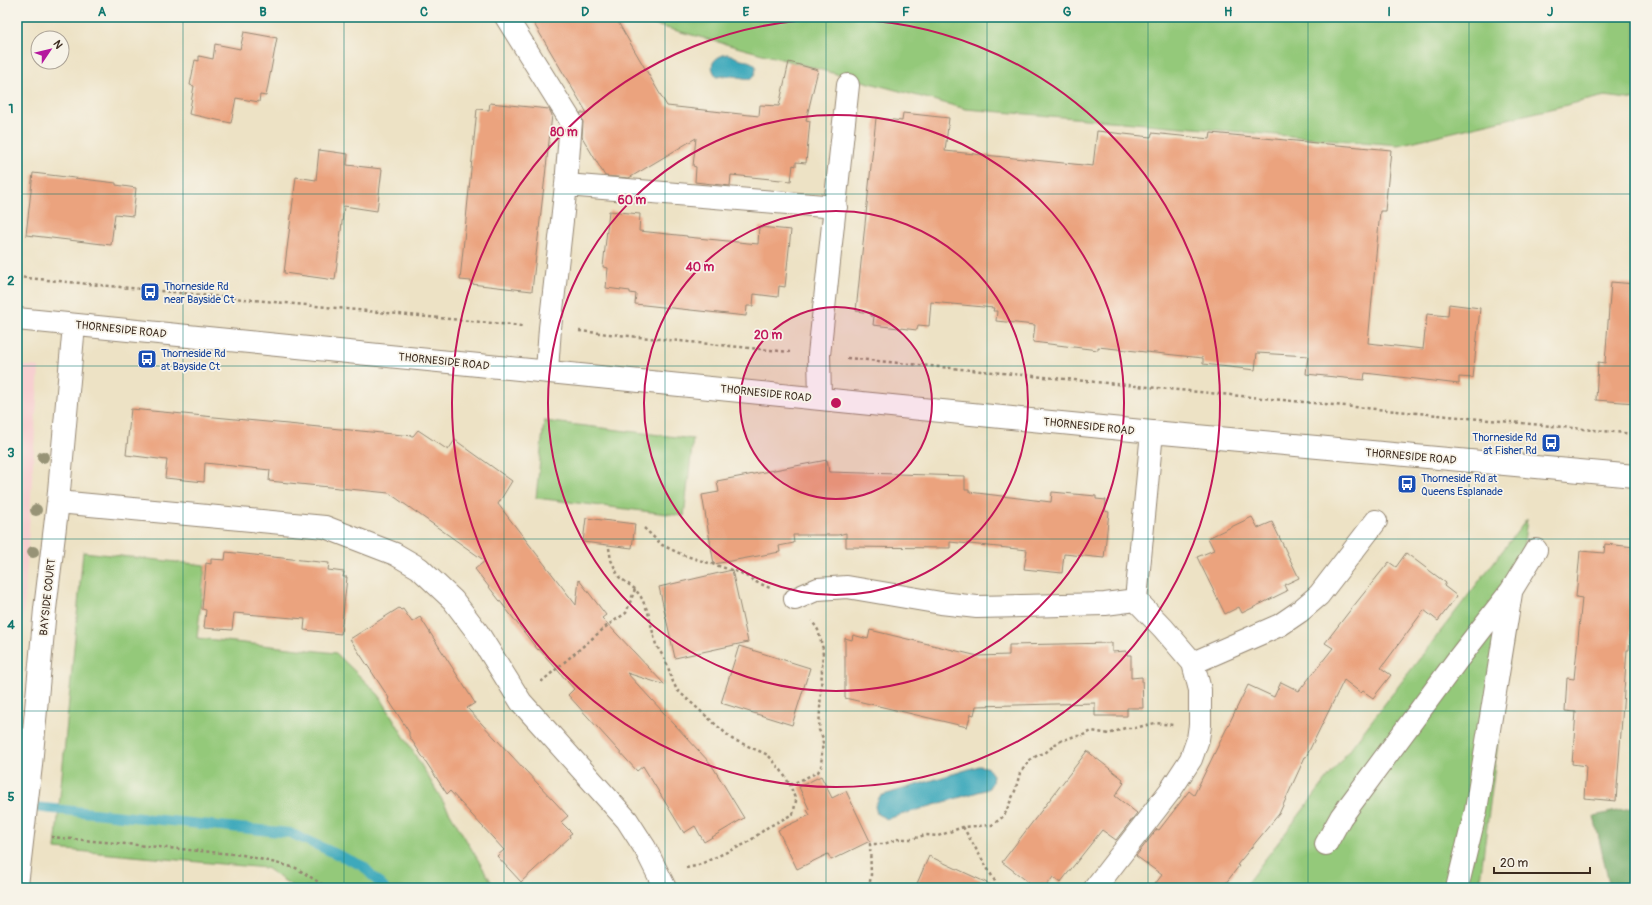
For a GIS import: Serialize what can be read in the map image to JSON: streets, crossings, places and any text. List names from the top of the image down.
{
  "streets": {
    "street": ["THORNESIDE ROAD", "BAYSIDE COURT"]
  },
  "crossings": [
    ["THORNESIDE ROAD", "BAYSIDE COURT"]
  ],
  "places": {
    "bus stop": [
      "Thorneside Rd near Bayside Ct",
      "Thorneside Rd at Bayside Ct",
      "Thorneside Rd at Fisher Rd",
      "Thorneside Rd at Queens Esplanade"
    ]
  },
  "scale_bar": "20 m",
  "north": "top right",
  "grid": {
    "columns": [
      "A",
      "B",
      "C",
      "D",
      "E",
      "F",
      "G",
      "H",
      "I",
      "J"
    ],
    "rows": [
      "1",
      "2",
      "3",
      "4",
      "5"
    ]
  },
  "rings": [
    "80 m",
    "60 m",
    "40 m",
    "20 m"
  ]
}
